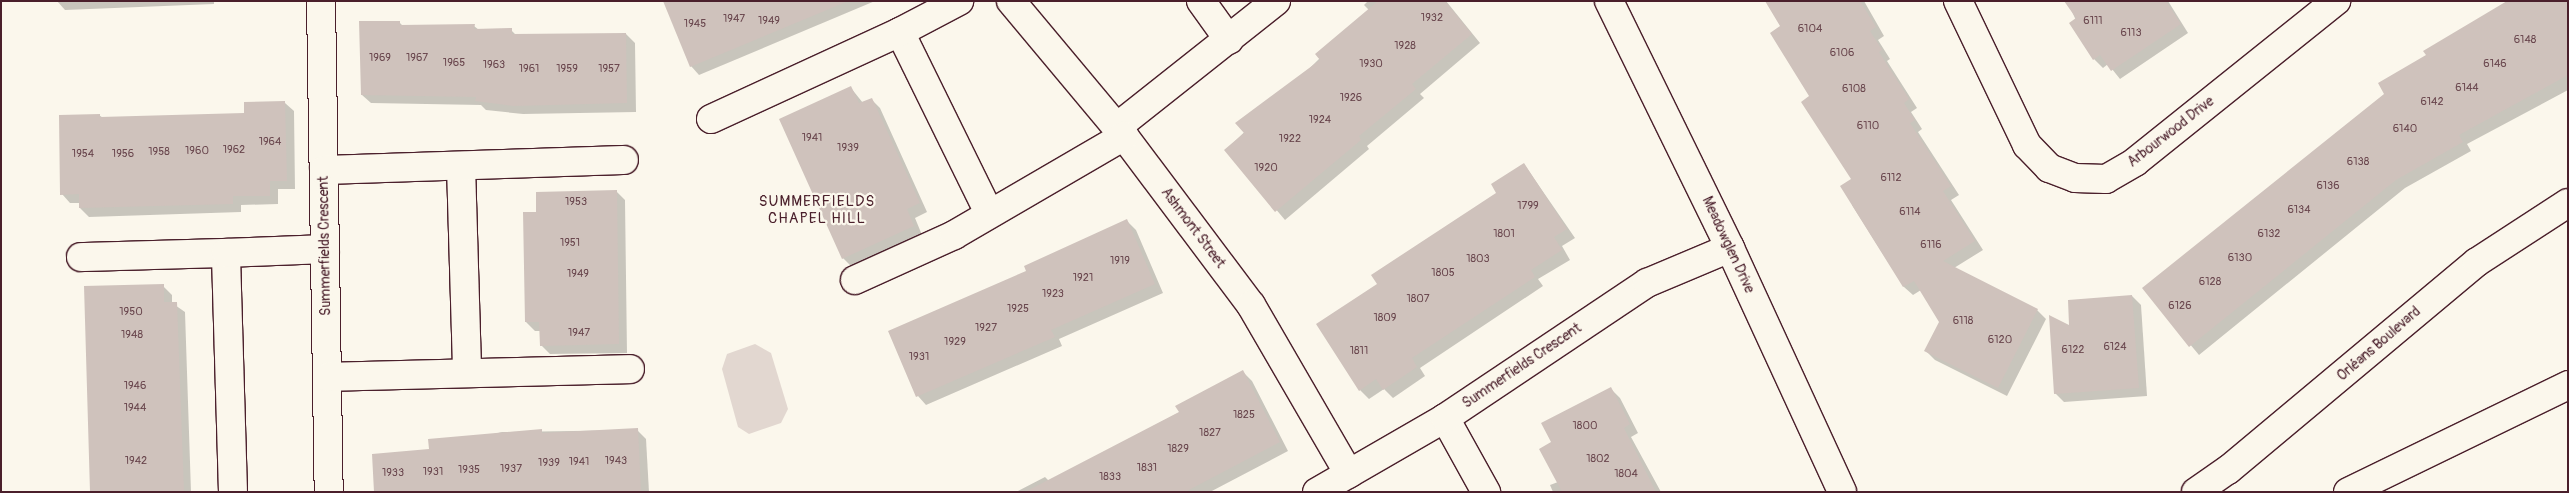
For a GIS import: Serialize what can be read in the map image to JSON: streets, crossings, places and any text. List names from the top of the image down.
{
  "streets": {
    "street": [
      "Arbourwood Drive",
      "Ashmont Street",
      "Meadowglen Drive",
      "Summerfields Crescent",
      "Orléans Boulevard"
    ]
  },
  "crossings": [
    ["Ashmont Street", "Summerfields Crescent"],
    ["Meadowglen Drive", "Summerfields Crescent"]
  ],
  "districts": ["SUMMERFIELDS CHAPEL HILL"],
  "house_numbers": [
    "1932",
    "1947",
    "1949",
    "6111",
    "1945",
    "6104",
    "6113",
    "6148",
    "1928",
    "6106",
    "1969",
    "1967",
    "1965",
    "1930",
    "6146",
    "1963",
    "1961",
    "1959",
    "1957",
    "6144",
    "6108",
    "1926",
    "6142",
    "1924",
    "6110",
    "6140",
    "1941",
    "1922",
    "1964",
    "1939",
    "1962",
    "1960",
    "1958",
    "1954",
    "1956",
    "6138",
    "1920",
    "6112",
    "6136",
    "1953",
    "1799",
    "6134",
    "6114",
    "1801",
    "6132",
    "1951",
    "6116",
    "6130",
    "1803",
    "1919",
    "1805",
    "1949",
    "1921",
    "6128",
    "1923",
    "1807",
    "6126",
    "1925",
    "1950",
    "1809",
    "6118",
    "1927",
    "1947",
    "1948",
    "6120",
    "1929",
    "6124",
    "6122",
    "1811",
    "1931",
    "1946",
    "1944",
    "1825",
    "1800",
    "1827",
    "1829",
    "1802",
    "1942",
    "1943",
    "1941",
    "1939",
    "1831",
    "1937",
    "1935",
    "1931",
    "1933",
    "1804",
    "1833"
  ]
}
